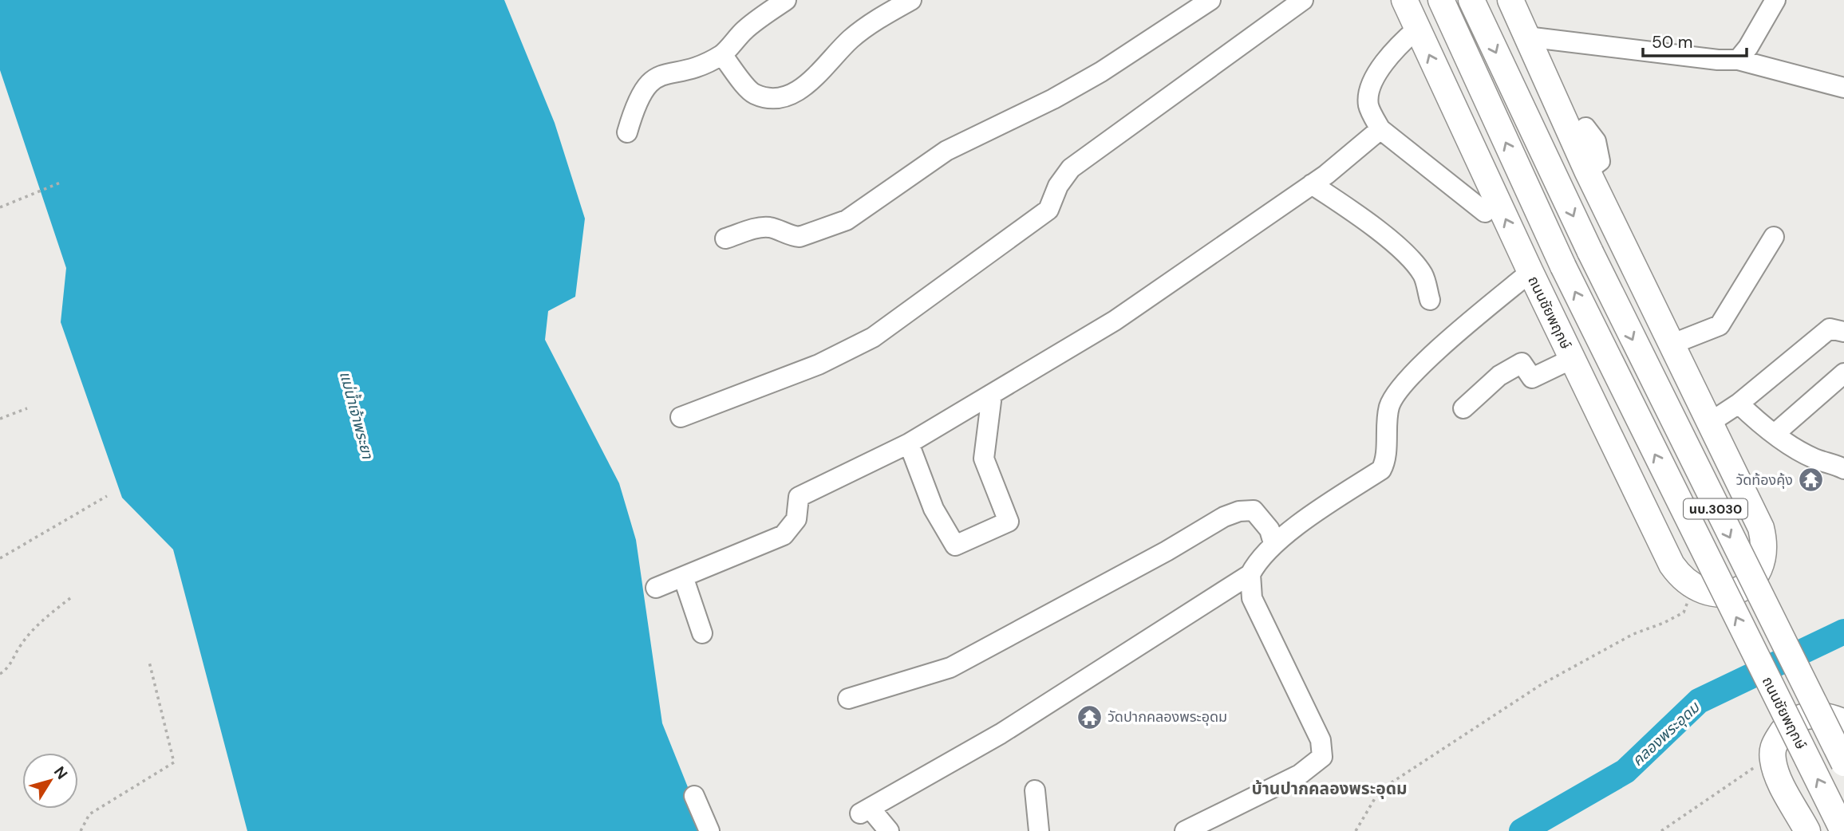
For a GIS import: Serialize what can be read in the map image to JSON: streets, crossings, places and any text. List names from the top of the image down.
{
  "streets": {
    "main road": ["ถนนชัยพฤกษ์", "นบ.3030"]
  },
  "districts": ["บ้านปากคลองพระอุดม"],
  "water": ["แม่น้ำเจ้าพระยา", "คลองพระอุดม"],
  "places": {
    "temple": ["วัดท้องคุ้ง", "วัดปากคลองพระอุดม"]
  },
  "scale_bar": "50 m",
  "north": "top right"
}
